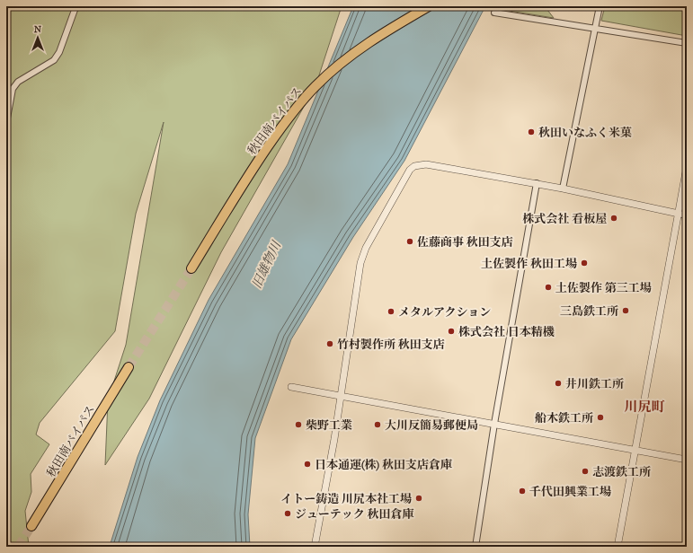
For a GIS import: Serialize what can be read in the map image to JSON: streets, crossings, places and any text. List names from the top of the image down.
{
  "streets": {
    "highway": ["秋田南バイパス"]
  },
  "districts": ["川尻町"],
  "water": ["旧雄物川"],
  "places": [
    "秋田いなふく米菓",
    "株式会社 看板屋",
    "佐藤商事 秋田支店",
    "土佐製作 秋田工場",
    "土佐製作 第三工場",
    "三島鉄工所",
    "メタルアクション",
    "株式会社 日本精機",
    "竹村製作所 秋田支店",
    "井川鉄工所",
    "船木鉄工所",
    "柴野工業",
    "大川反簡易郵便局",
    "日本通運(株) 秋田支店倉庫",
    "志渡鉄工所",
    "千代田興業工場",
    "イトー鋳造 川尻本社工場",
    "ジューテック 秋田倉庫"
  ],
  "north": "top"
}
